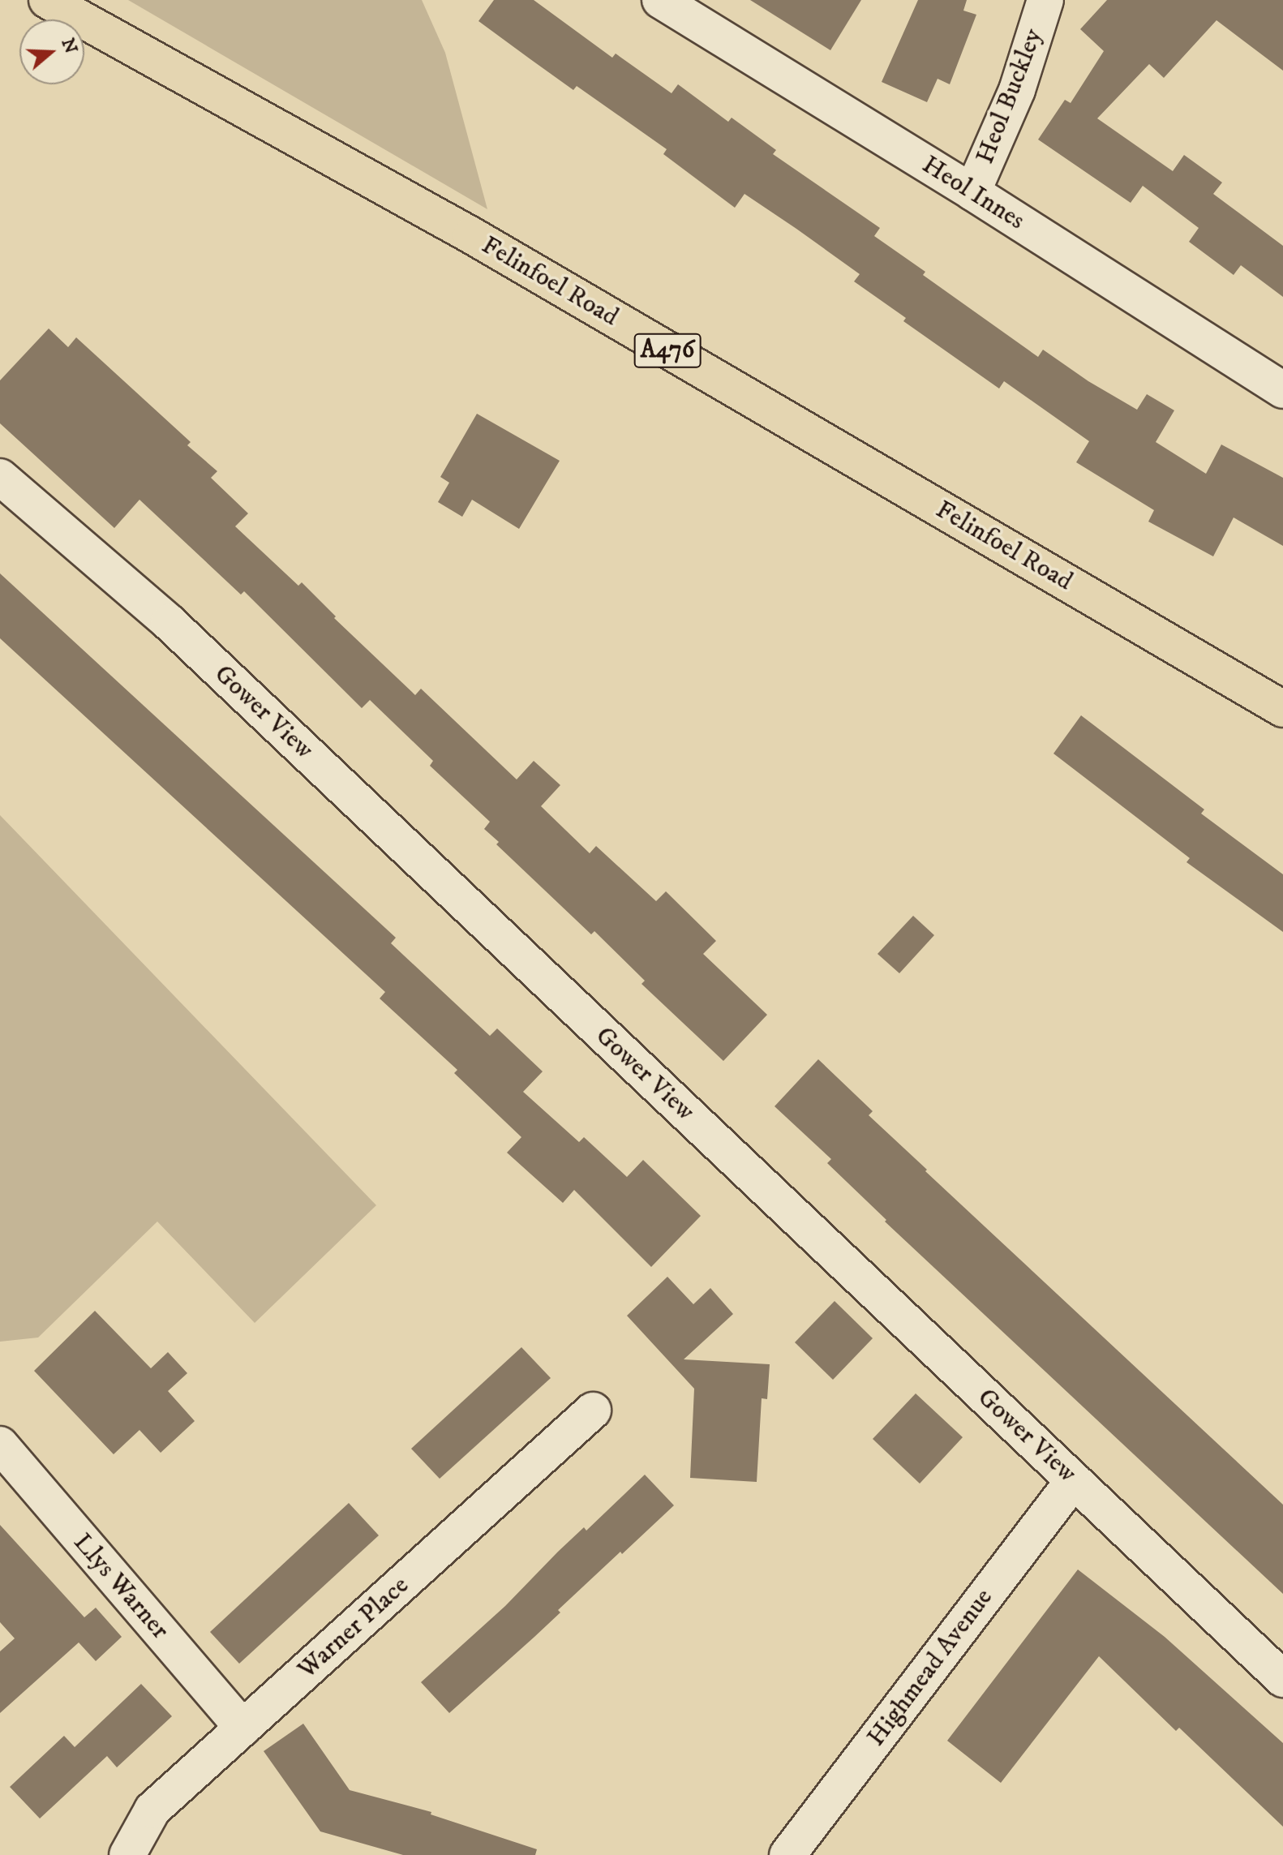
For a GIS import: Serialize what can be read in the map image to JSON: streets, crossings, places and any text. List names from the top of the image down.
{
  "streets": {
    "main road": ["Felinfoel Road", "A476"],
    "street": [
      "Heol Buckley",
      "Heol Innes",
      "Gower View",
      "Llys Warner",
      "Warner Place",
      "Highmead Avenue"
    ]
  },
  "crossings": [
    ["Heol Buckley", "Heol Innes"],
    ["Gower View", "Highmead Avenue"],
    ["Llys Warner", "Warner Place"]
  ],
  "north": "right"
}
